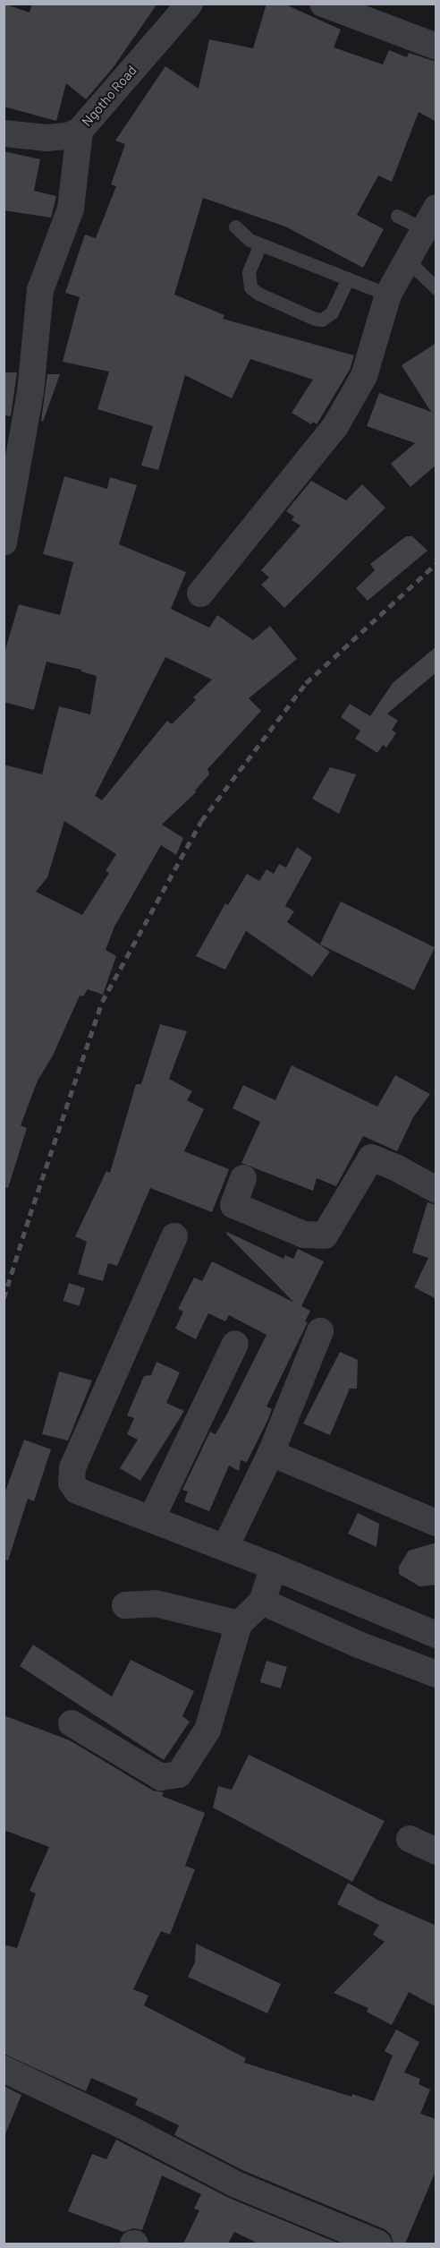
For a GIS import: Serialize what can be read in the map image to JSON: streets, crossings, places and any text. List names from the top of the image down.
{
  "streets": {
    "street": ["Ngotho Road"]
  }
}
